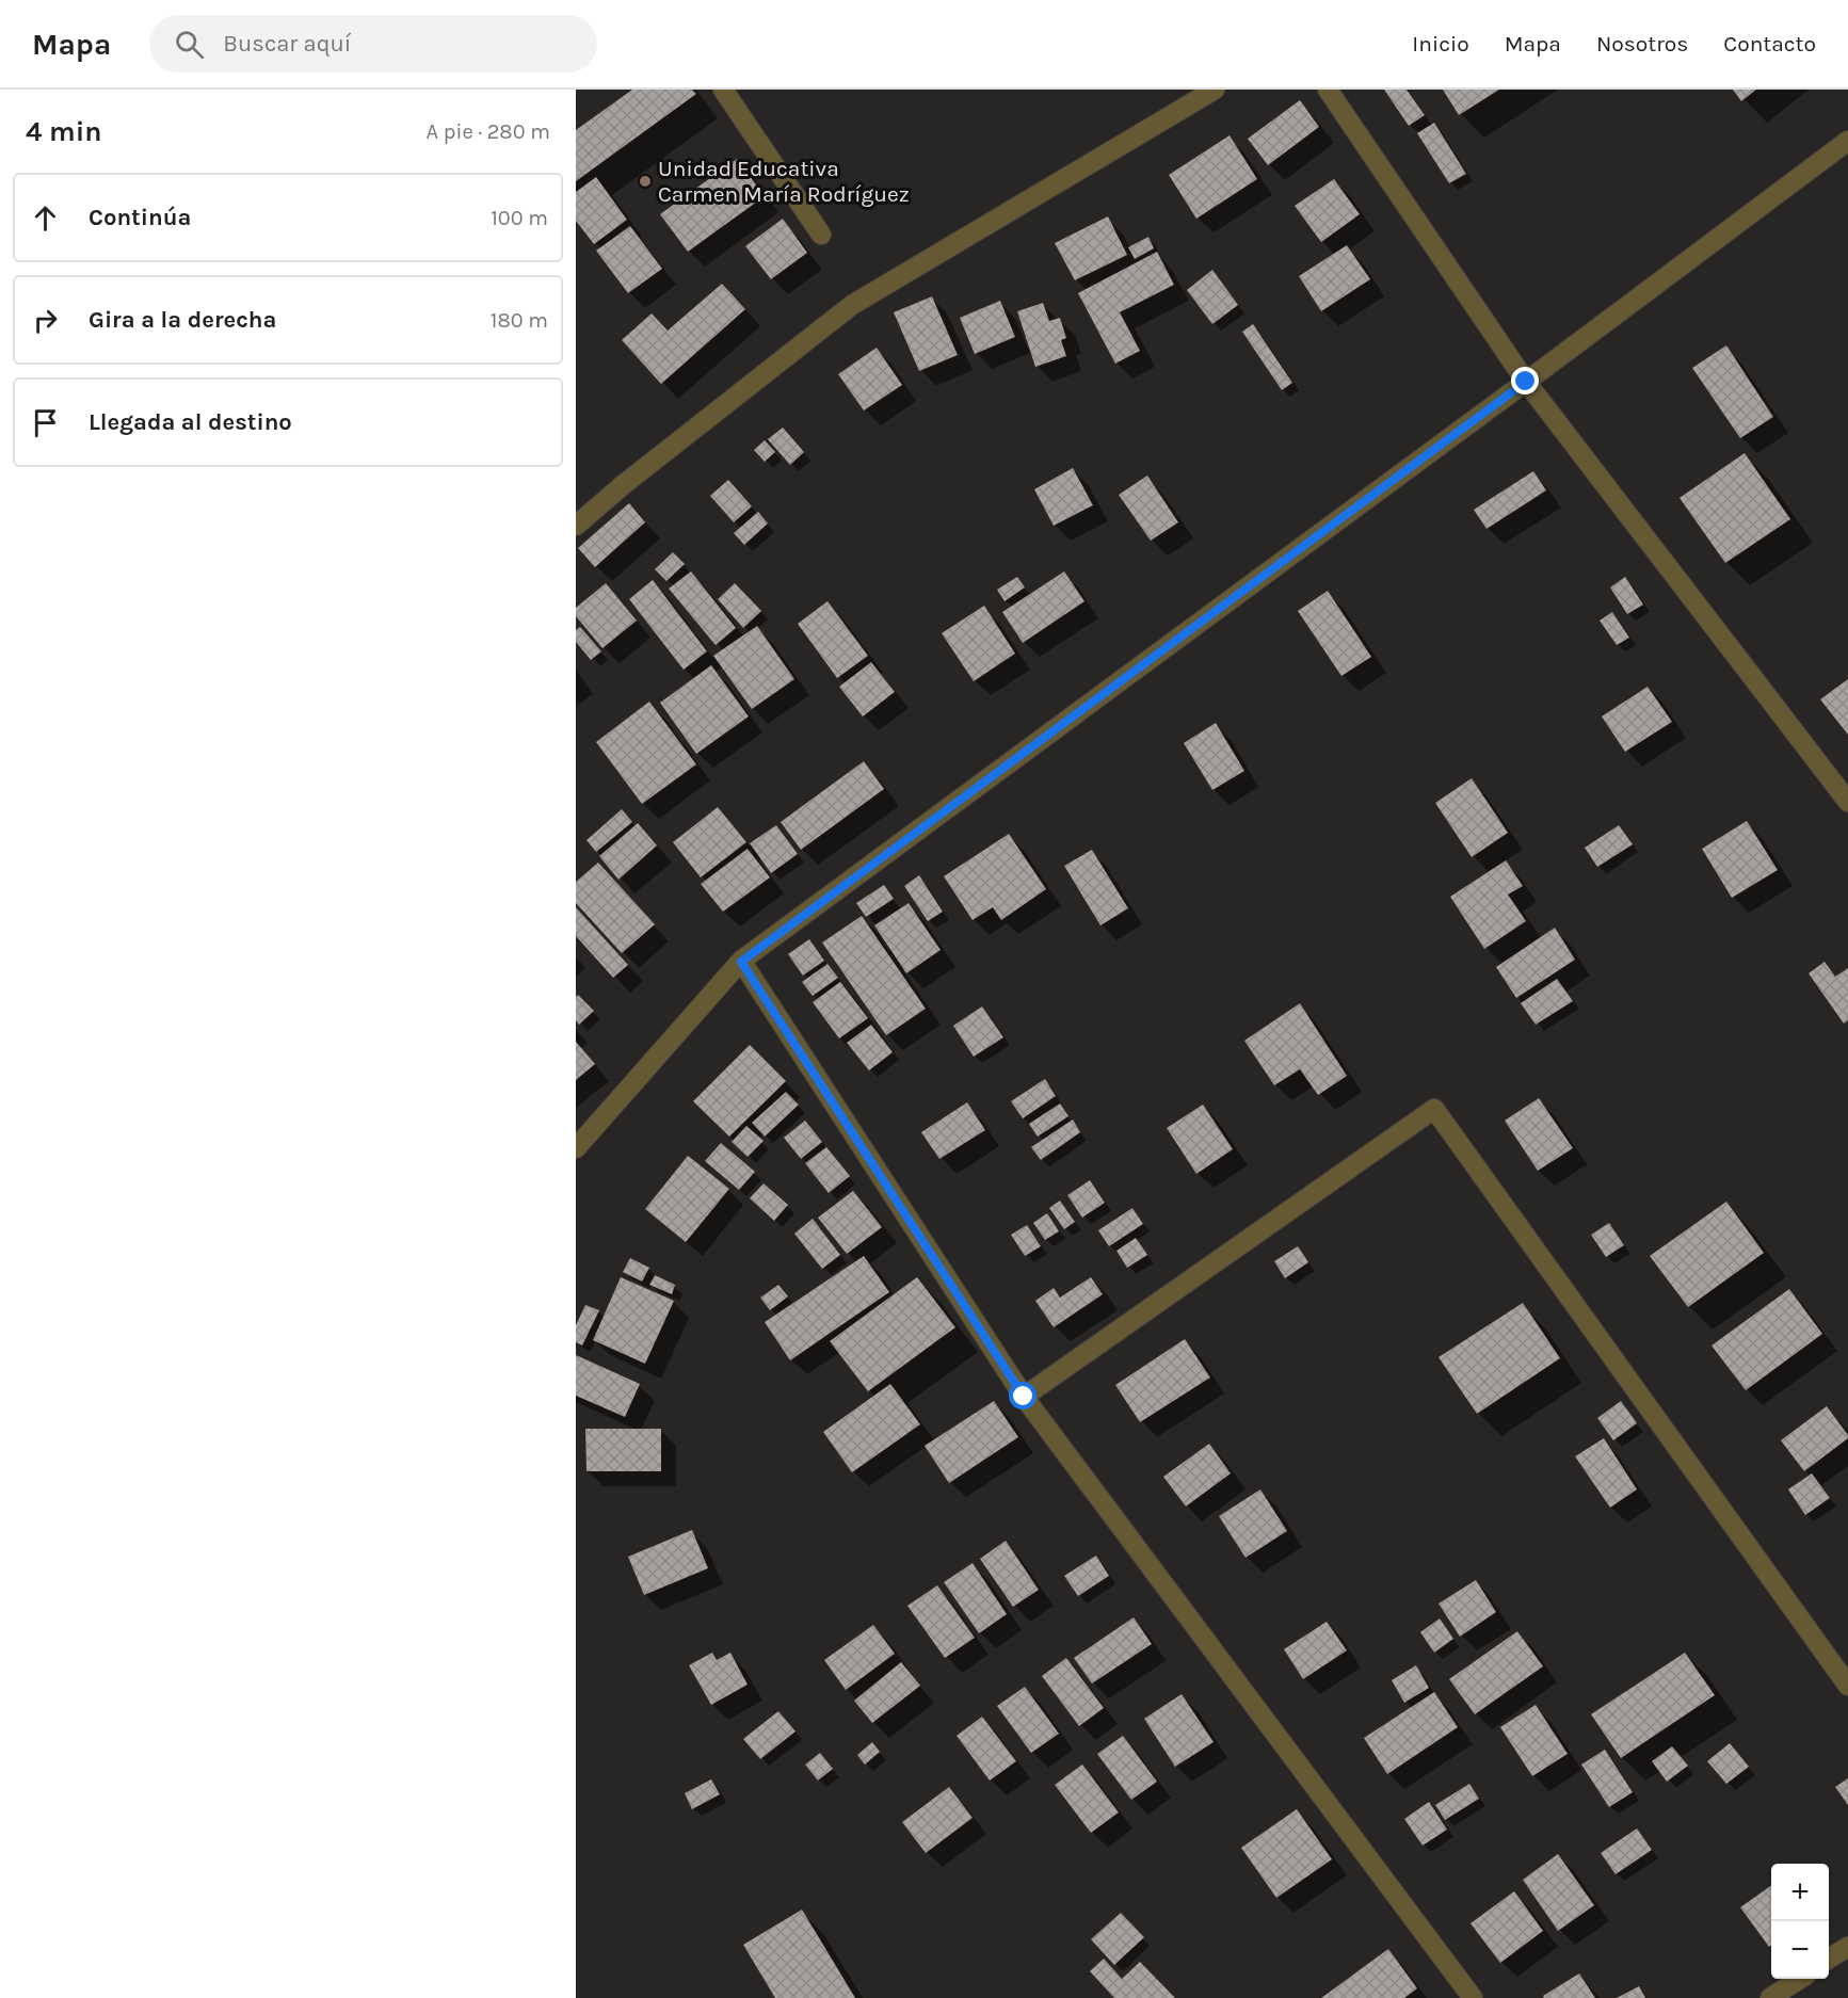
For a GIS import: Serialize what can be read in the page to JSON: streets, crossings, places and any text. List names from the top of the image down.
{
  "places": ["Unidad Educativa Carmen María Rodríguez"],
  "page": {
    "header": "Mapa",
    "search": "Buscar aquí",
    "nav": [
      "Inicio",
      "Mapa",
      "Nosotros",
      "Contacto"
    ],
    "heading": ["4 min", "A pie · 280 m"],
    "list": [
      ["Continúa", "100 m"],
      ["Gira a la derecha", "180 m"],
      "Llegada al destino"
    ],
    "map_buttons": ["+", "−"]
  }
}
